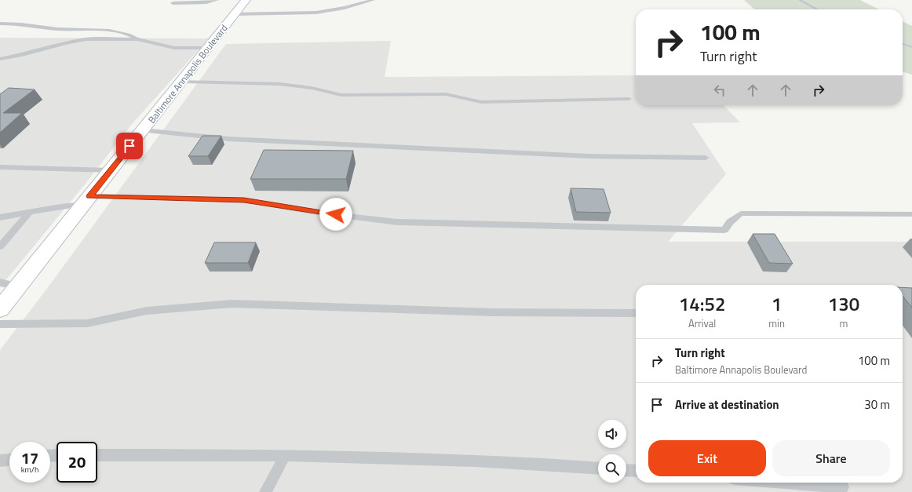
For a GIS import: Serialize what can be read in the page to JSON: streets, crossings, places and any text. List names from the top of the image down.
{
  "streets": {
    "street": ["Baltimore Annapolis Boulevard"]
  },
  "page": {
    "turn": ["100 m", "Turn right"],
    "eta": [
      "14:52",
      "Arrival",
      "1",
      "min",
      "130",
      "m"
    ],
    "list": [
      {
        "name": "Turn right",
        "note": "Baltimore Annapolis Boulevard",
        "value": "100 m"
      },
      {
        "name": "Arrive at destination",
        "value": "30 m"
      }
    ],
    "buttons": ["Exit", "Share"],
    "speed": "17 km/h",
    "limit": "20"
  }
}
